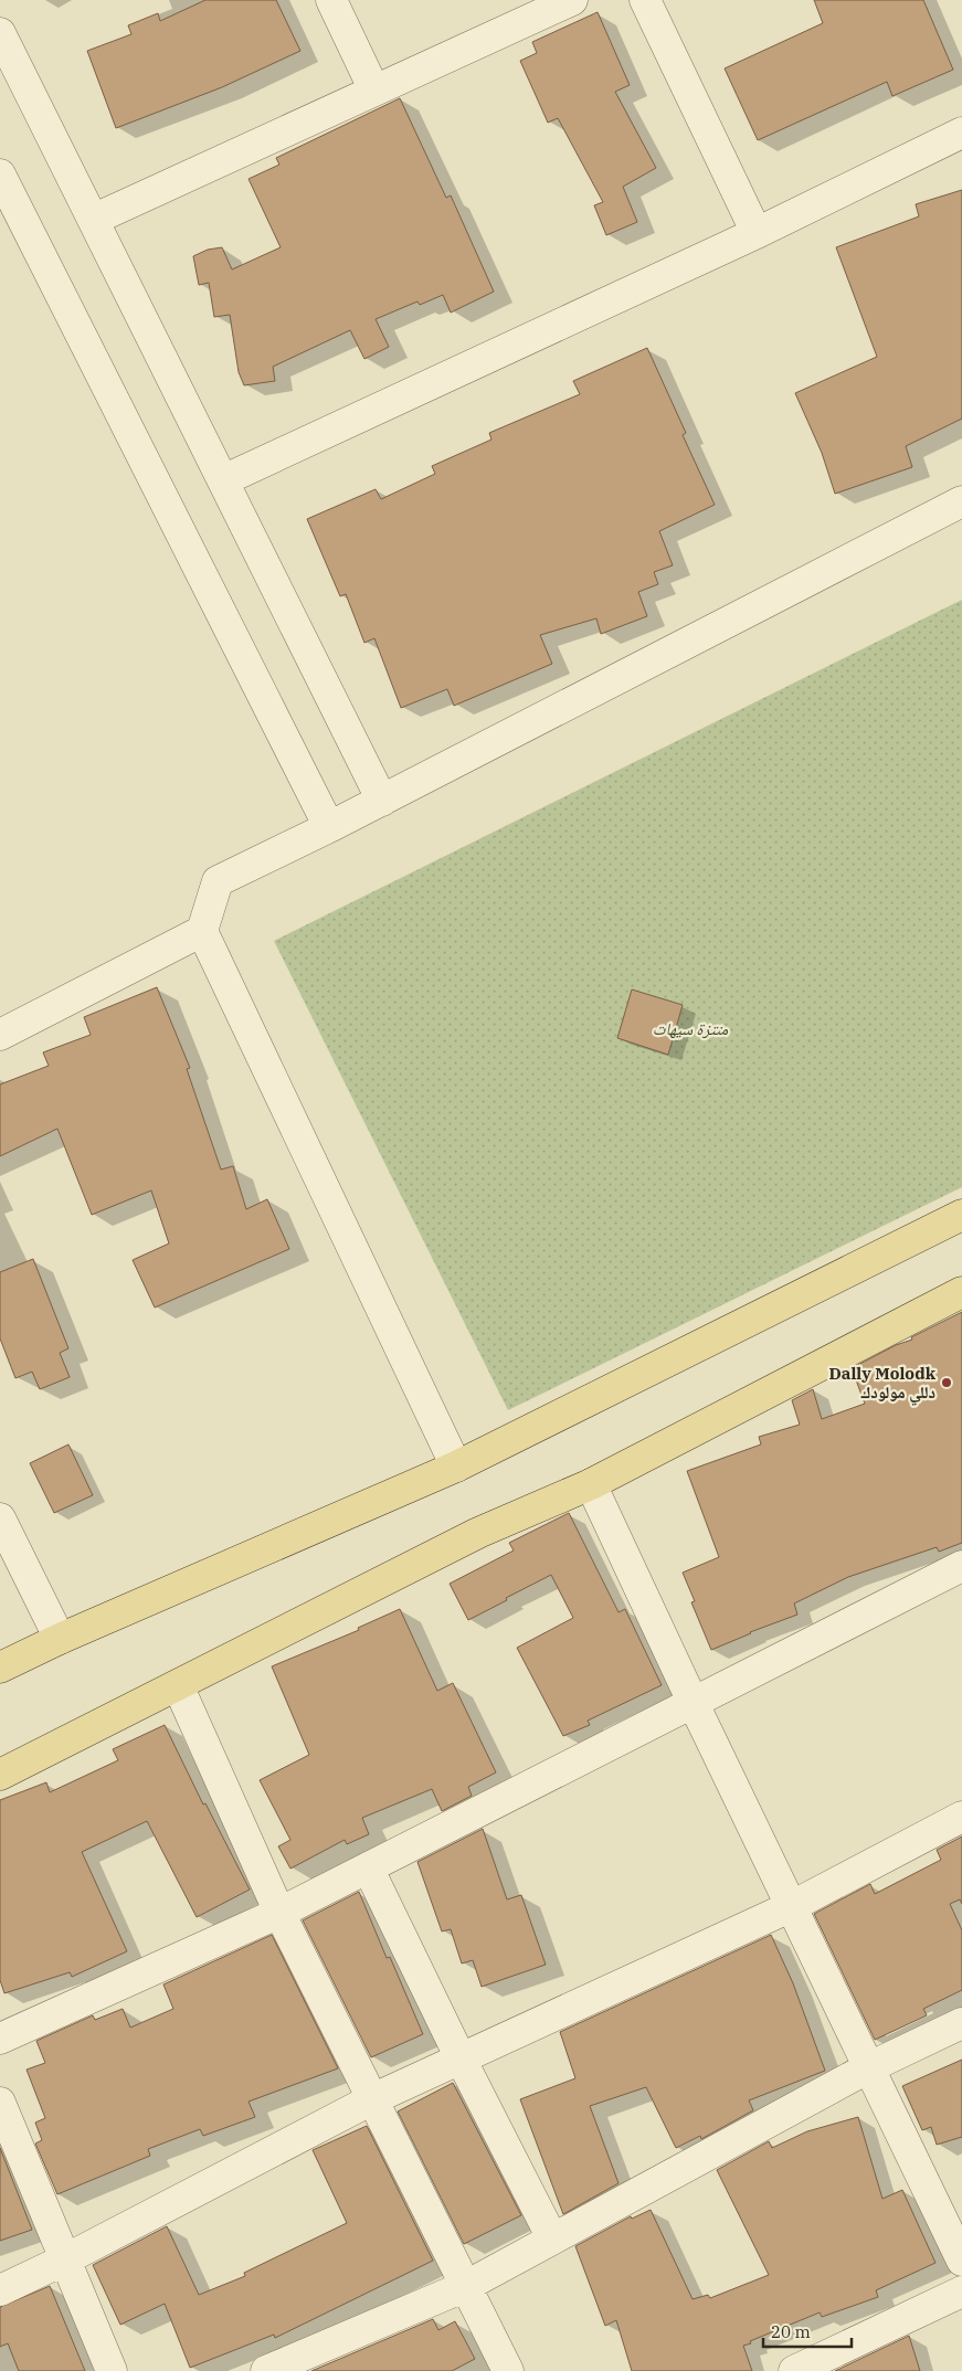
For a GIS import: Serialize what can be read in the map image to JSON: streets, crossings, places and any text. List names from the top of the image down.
{
  "parks": ["منتزة سيهات"],
  "places": ["Dally Molodk دللي مولودك"],
  "scale_bar": "20 m"
}
